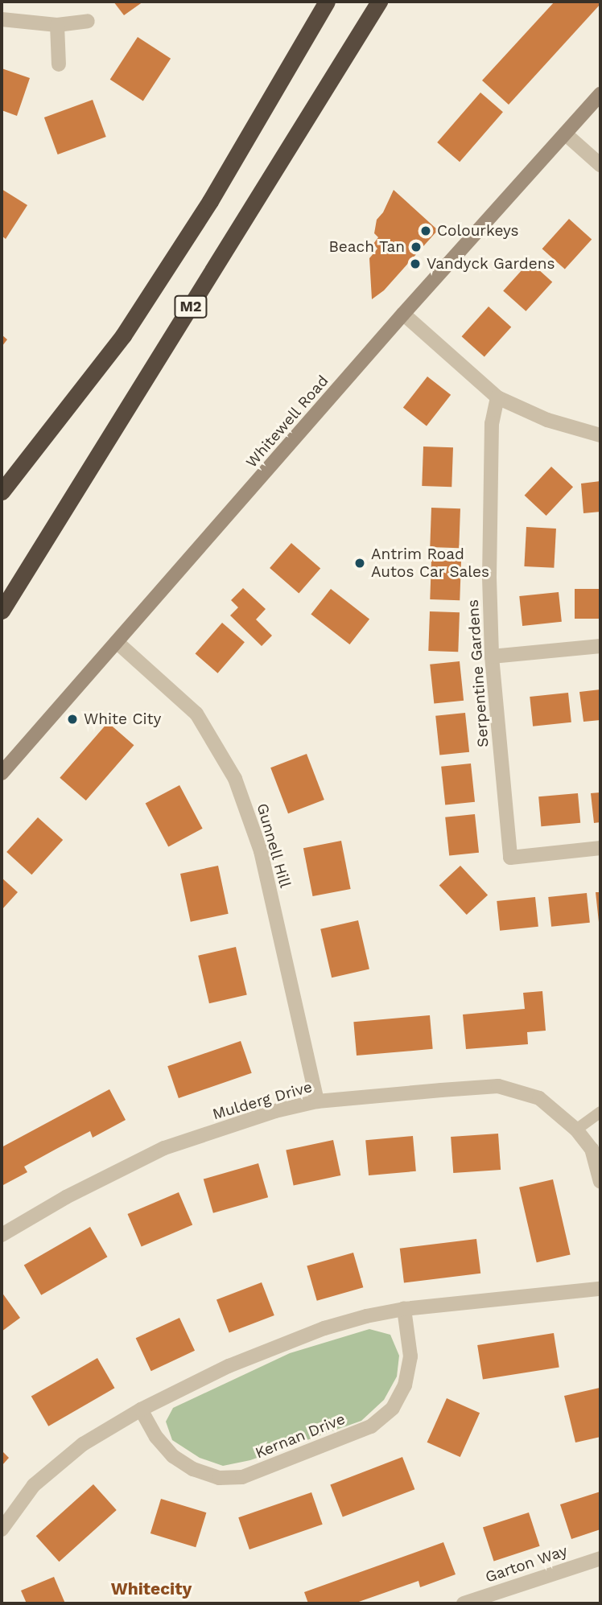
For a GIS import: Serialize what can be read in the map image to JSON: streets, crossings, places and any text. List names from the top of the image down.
{
  "streets": {
    "highway": ["M2"],
    "street": [
      "Whitewell Road",
      "Serpentine Gardens",
      "Gunnell Hill",
      "Mulderg Drive",
      "Kernan Drive",
      "Garton Way"
    ]
  },
  "crossings": [
    ["Whitewell Road", "Gunnell Hill"],
    ["Gunnell Hill", "Mulderg Drive"]
  ],
  "districts": ["Whitecity"],
  "places": [
    "Colourkeys",
    "Beach Tan",
    "Vandyck Gardens",
    "Antrim Road Autos Car Sales",
    "White City"
  ]
}
